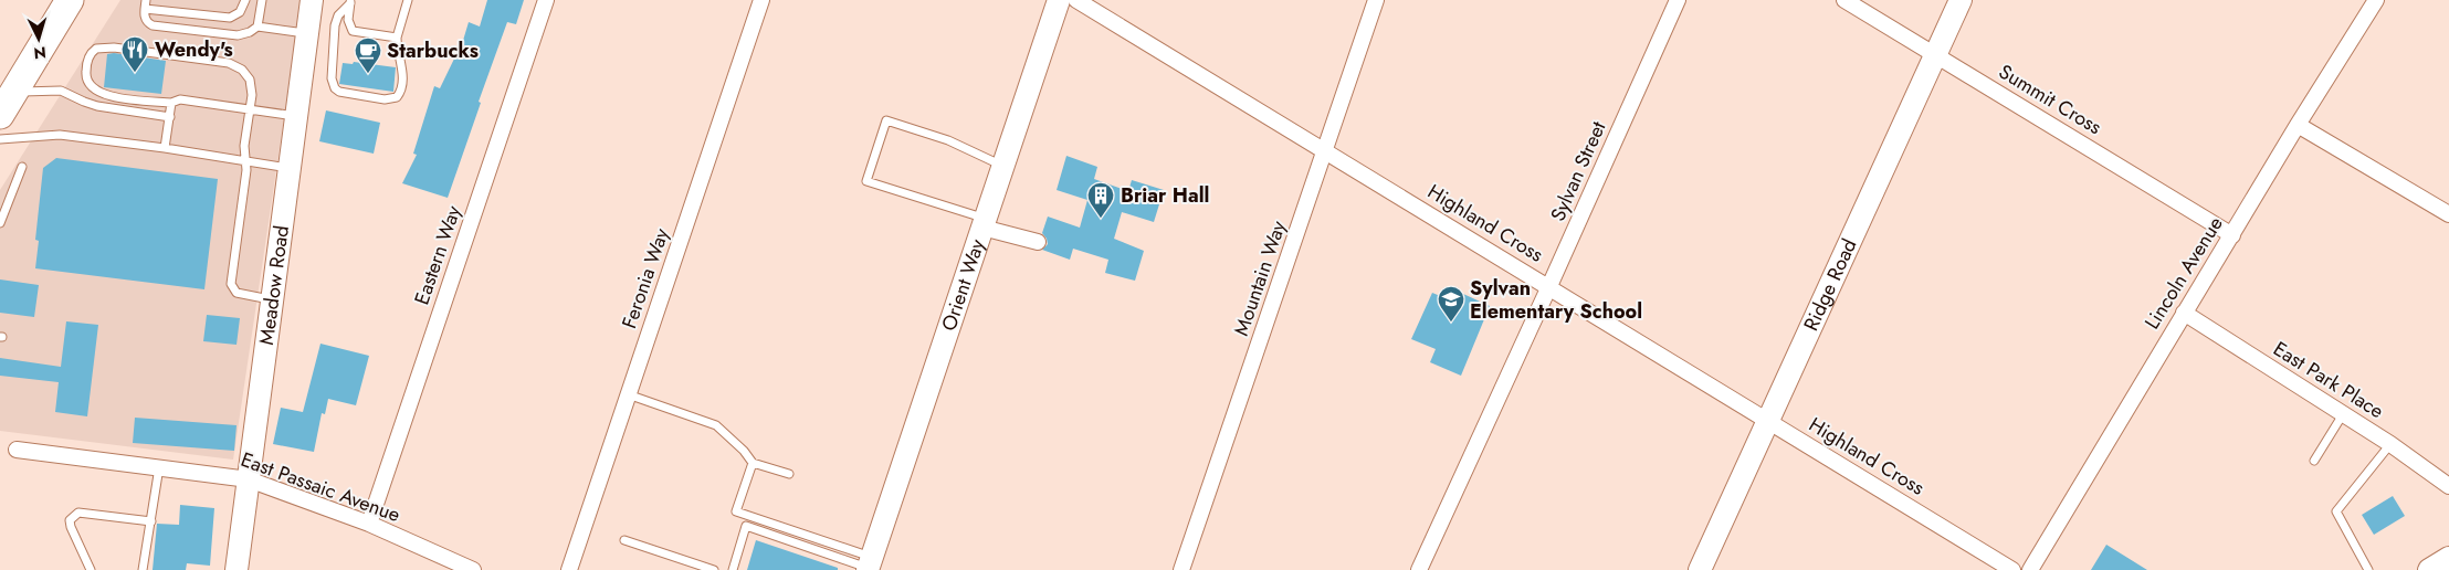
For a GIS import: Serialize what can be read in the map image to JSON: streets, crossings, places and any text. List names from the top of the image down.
{
  "streets": {
    "street": [
      "Summit Cross",
      "Sylvan Street",
      "Highland Cross",
      "Eastern Way",
      "Lincoln Avenue",
      "Feronia Way",
      "Mountain Way",
      "Meadow Road",
      "Orient Way",
      "Ridge Road",
      "East Park Place",
      "East Passaic Avenue"
    ]
  },
  "crossings": [
    ["Summit Cross", "Lincoln Avenue"],
    ["Summit Cross", "Ridge Road"],
    ["Sylvan Street", "Highland Cross"],
    ["Highland Cross", "Mountain Way"],
    ["Highland Cross", "Ridge Road"],
    ["Eastern Way", "East Passaic Avenue"],
    ["Lincoln Avenue", "East Park Place"],
    ["Meadow Road", "East Passaic Avenue"]
  ],
  "places": {
    "restaurant": ["Wendy's"],
    "cafe": ["Starbucks"],
    "building": ["Briar Hall"],
    "school or university": ["Sylvan Elementary School"]
  },
  "north": "bottom"
}
